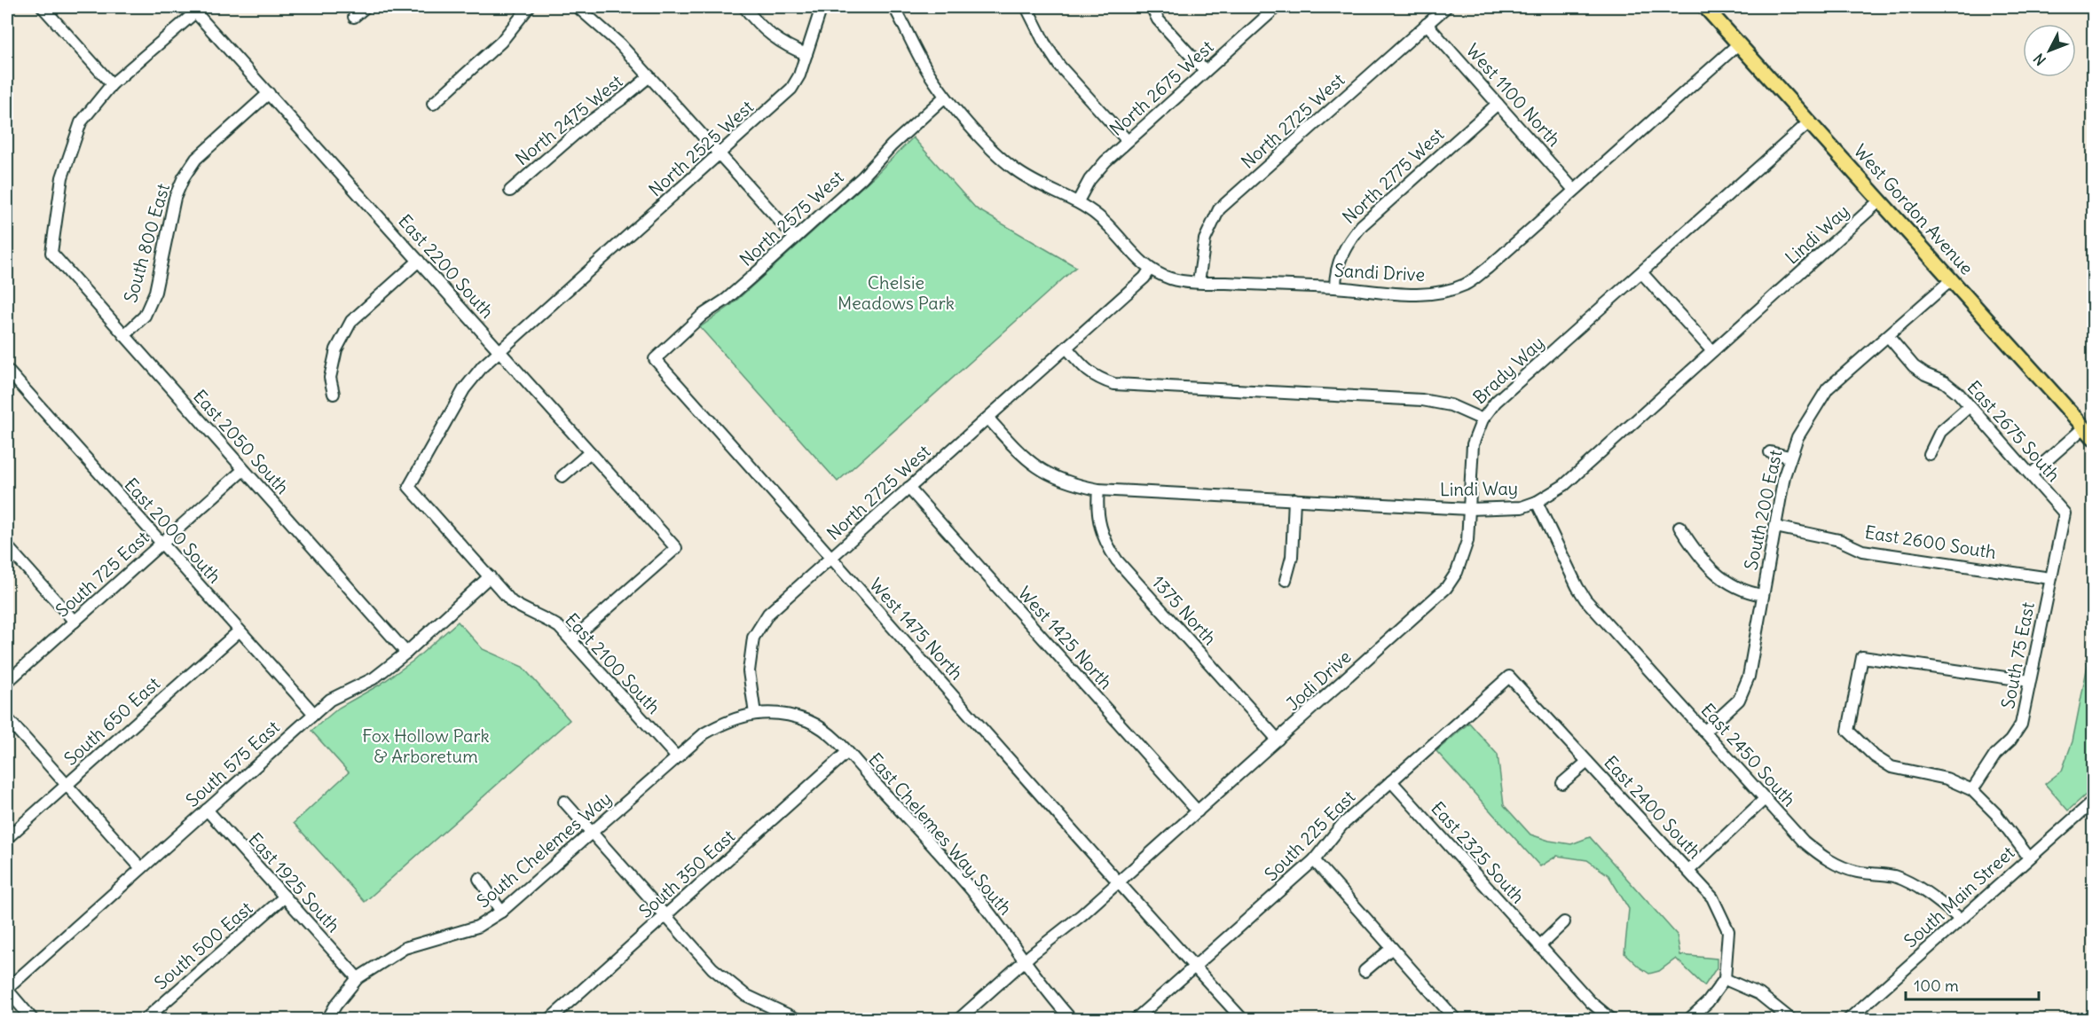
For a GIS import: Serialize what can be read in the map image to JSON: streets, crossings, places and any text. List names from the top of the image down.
{
  "streets": {
    "main road": ["West Gordon Avenue"],
    "street": [
      "North 2675 West",
      "West 1100 North",
      "North 2475 West",
      "North 2725 West",
      "North 2525 West",
      "North 2775 West",
      "North 2575 West",
      "Lindi Way",
      "South 800 East",
      "East 2200 South",
      "Sandi Drive",
      "Brady Way",
      "East 2675 South",
      "East 2050 South",
      "South 200 East",
      "East 2000 South",
      "East 2600 South",
      "South 725 East",
      "1375 North",
      "West 1475 North",
      "West 1425 North",
      "South 75 East",
      "East 2100 South",
      "Jodi Drive",
      "South 650 East",
      "East 2450 South",
      "South 575 East",
      "East 2400 South",
      "East Chelemes Way South",
      "South 225 East",
      "South Chelemes Way",
      "East 2325 South",
      "South 350 East",
      "East 1925 South",
      "South Main Street",
      "South 500 East"
    ]
  },
  "crossings": [
    ["West 1100 North", "North 2725 West"],
    ["West 1100 North", "North 2775 West"],
    ["West 1100 North", "Sandi Drive"],
    ["North 2725 West", "Lindi Way"],
    ["North 2725 West", "Sandi Drive"],
    ["North 2725 West", "West 1475 North"],
    ["North 2725 West", "West 1425 North"],
    ["North 2725 West", "East Chelemes Way South"],
    ["North 2725 West", "South Chelemes Way"],
    ["North 2525 West", "East 2200 South"],
    ["North 2525 West", "East 2100 South"],
    ["North 2775 West", "Sandi Drive"],
    ["West Gordon Avenue", "Lindi Way"],
    ["West Gordon Avenue", "Sandi Drive"],
    ["West Gordon Avenue", "Brady Way"],
    ["West Gordon Avenue", "South 200 East"],
    ["North 2575 West", "West 1475 North"],
    ["Lindi Way", "1375 North"],
    ["Lindi Way", "Jodi Drive"],
    ["Lindi Way", "East 2450 South"],
    ["South 800 East", "East 2200 South"],
    ["South 800 East", "East 2050 South"],
    ["East 2200 South", "East 2100 South"],
    ["Brady Way", "Jodi Drive"],
    ["East 2675 South", "South 200 East"],
    ["East 2675 South", "South 75 East"],
    ["East 2050 South", "South 725 East"],
    ["East 2050 South", "South 575 East"],
    ["South 200 East", "East 2600 South"],
    ["South 200 East", "East 2450 South"],
    ["East 2000 South", "South 725 East"],
    ["East 2000 South", "South 650 East"],
    ["East 2000 South", "South 575 East"],
    ["East 2600 South", "South 75 East"],
    ["1375 North", "Jodi Drive"],
    ["West 1475 North", "Jodi Drive"],
    ["West 1475 North", "South 225 East"],
    ["West 1425 North", "Jodi Drive"],
    ["East 2100 South", "South 575 East"],
    ["East 2100 South", "South Chelemes Way"],
    ["Jodi Drive", "East Chelemes Way South"],
    ["East 2450 South", "South Main Street"],
    ["South 575 East", "East 1925 South"],
    ["East 2400 South", "South 225 East"],
    ["East Chelemes Way South", "South Chelemes Way"],
    ["East Chelemes Way South", "South 350 East"],
    ["South 225 East", "East 2325 South"],
    ["South Chelemes Way", "East 1925 South"],
    ["East 1925 South", "South 500 East"]
  ],
  "parks": ["Chelsie Meadows Park", "Fox Hollow Park & Arboretum"],
  "scale_bar": "100 m",
  "north": "bottom left"
}
